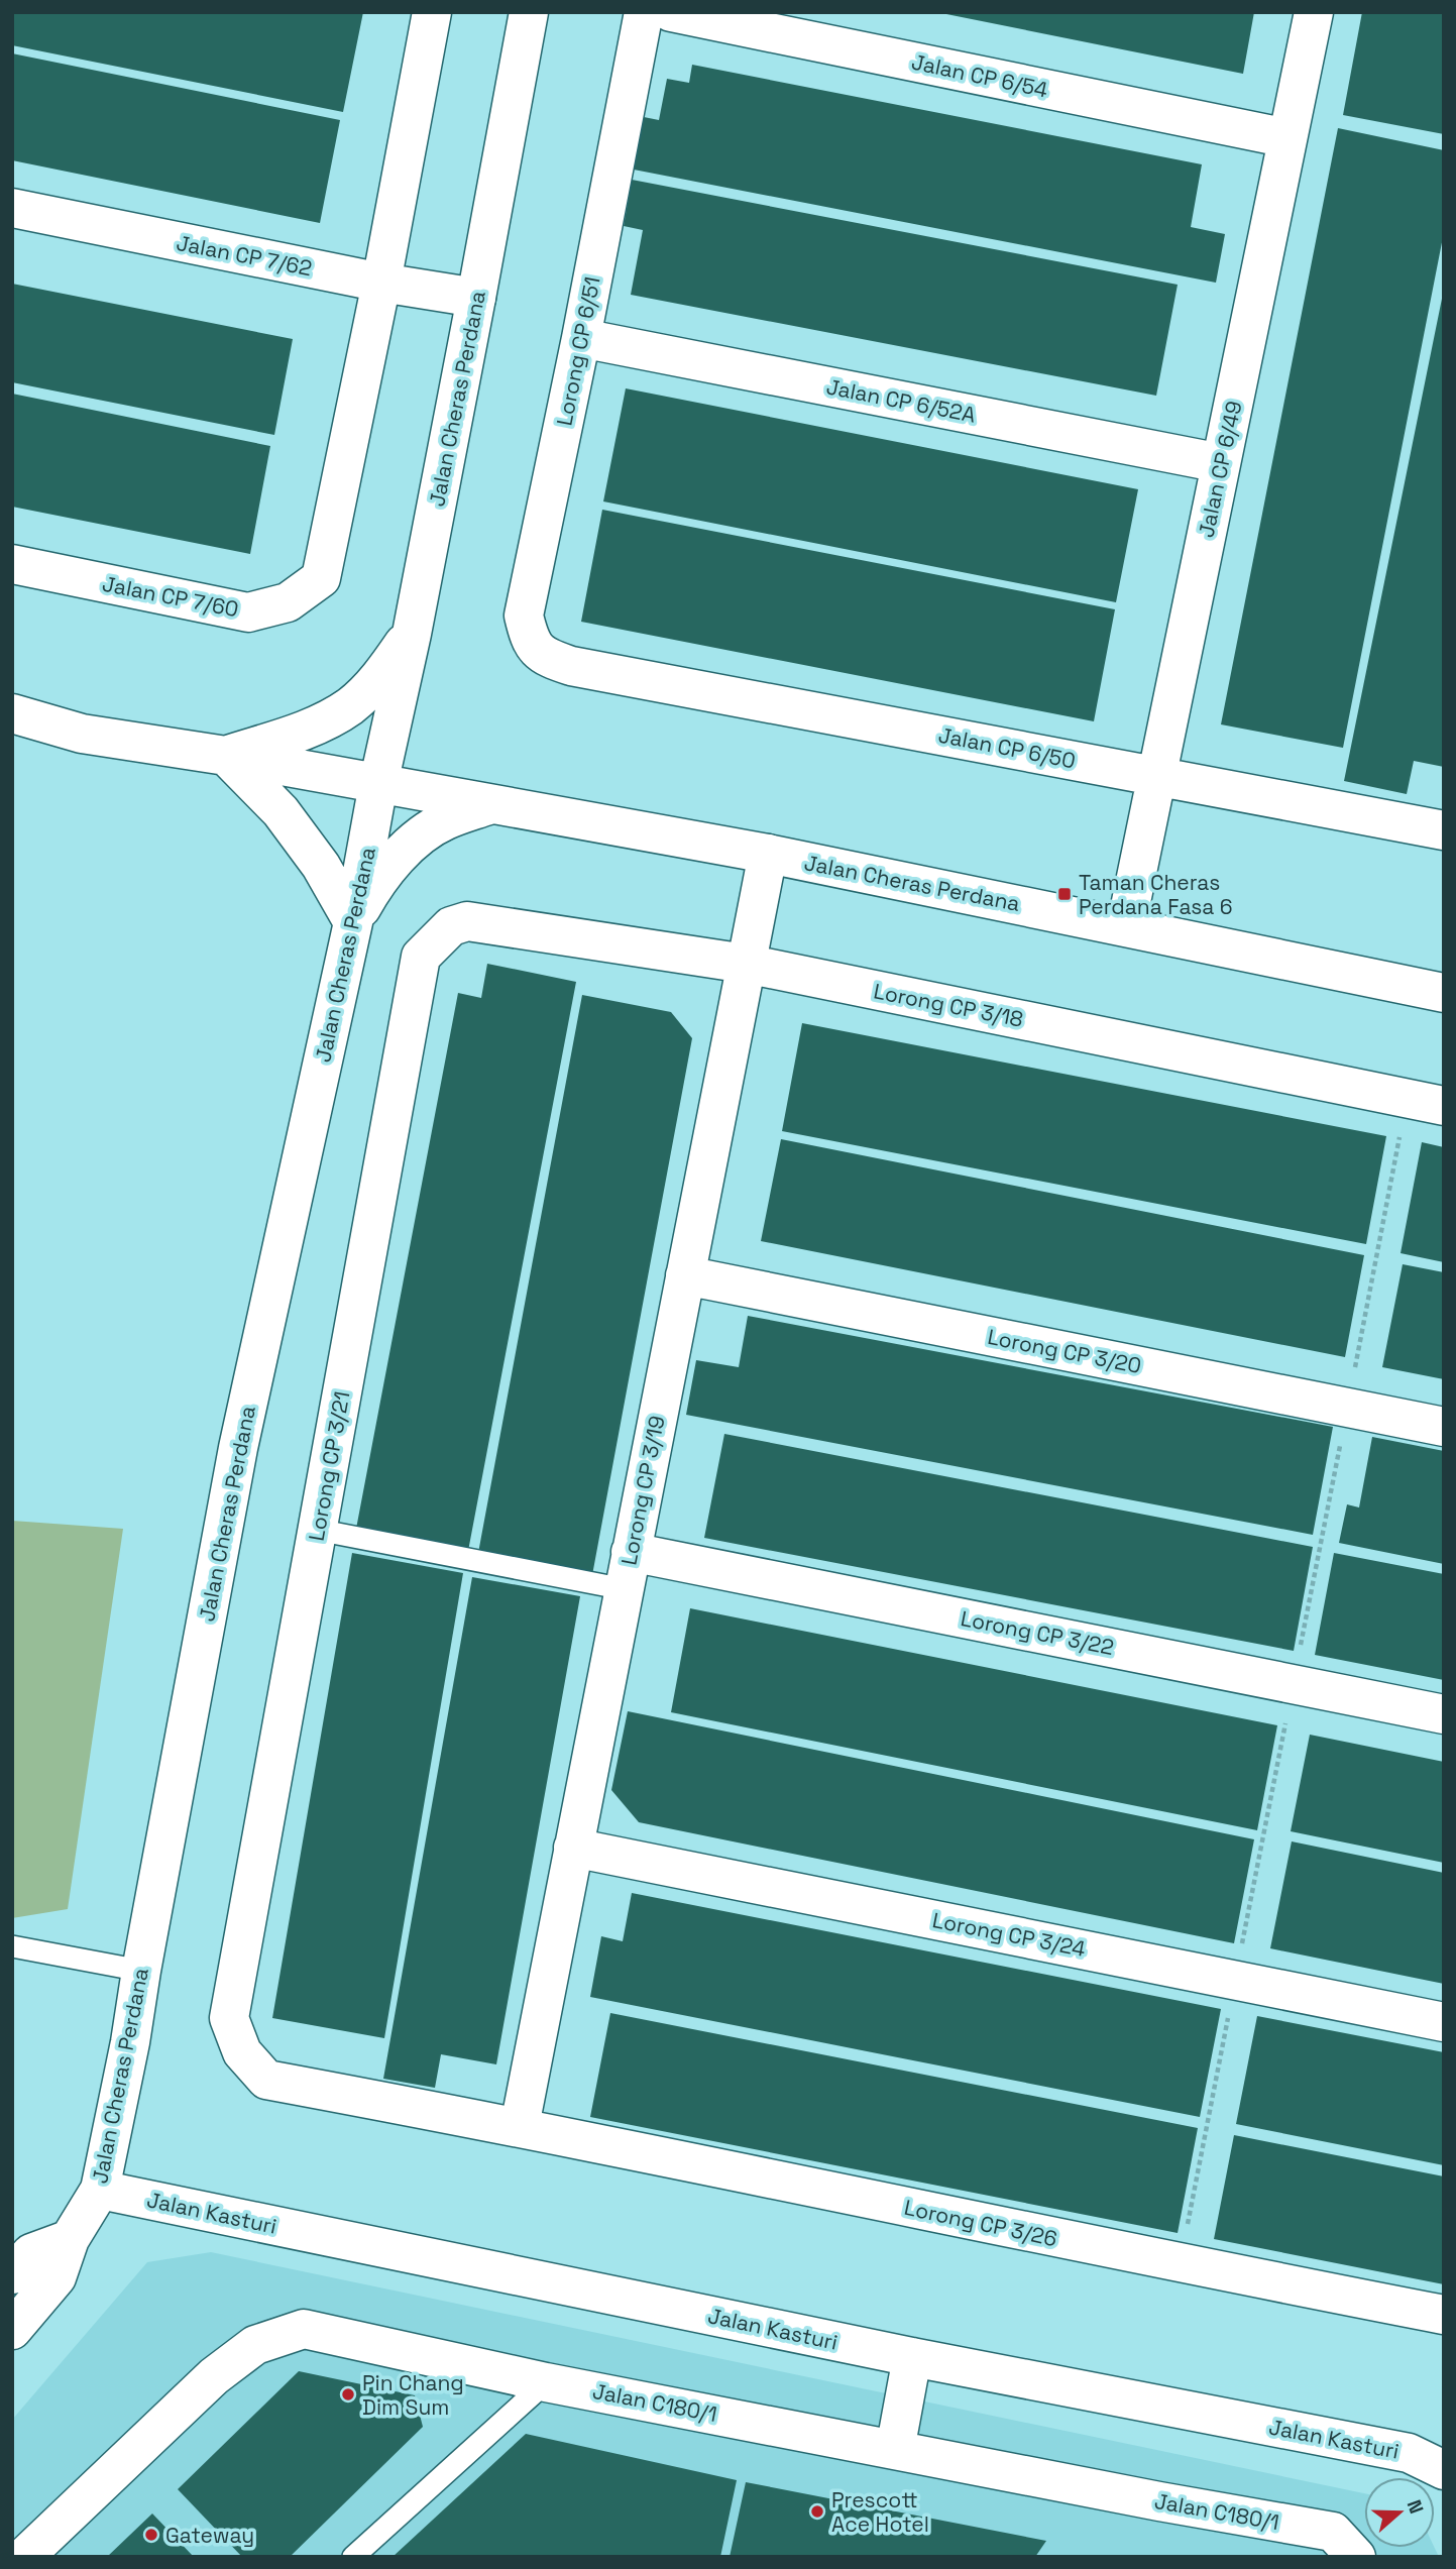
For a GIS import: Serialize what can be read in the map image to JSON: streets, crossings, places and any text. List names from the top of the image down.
{
  "streets": {
    "street": [
      "Jalan CP 6/54",
      "Jalan CP 7/62",
      "Lorong CP 6/51",
      "Jalan Cheras Perdana",
      "Jalan CP 6/52A",
      "Jalan CP 6/49",
      "Jalan CP 7/60",
      "Jalan CP 6/50",
      "Lorong CP 3/18",
      "Lorong CP 3/20",
      "Lorong CP 3/21",
      "Lorong CP 3/19",
      "Lorong CP 3/22",
      "Lorong CP 3/24",
      "Jalan Kasturi",
      "Lorong CP 3/26",
      "Jalan C180/1"
    ]
  },
  "crossings": [
    ["Jalan CP 6/54", "Jalan CP 6/49"],
    ["Jalan CP 7/62", "Jalan Cheras Perdana"],
    ["Jalan CP 7/62", "Jalan CP 7/60"],
    ["Lorong CP 6/51", "Jalan CP 6/52A"],
    ["Lorong CP 6/51", "Jalan CP 6/50"],
    ["Jalan Cheras Perdana", "Jalan CP 6/49"],
    ["Jalan Cheras Perdana", "Lorong CP 3/19"],
    ["Jalan Cheras Perdana", "Jalan Kasturi"],
    ["Jalan CP 6/52A", "Jalan CP 6/49"],
    ["Jalan CP 6/49", "Jalan CP 6/50"],
    ["Lorong CP 3/18", "Lorong CP 3/21"],
    ["Lorong CP 3/18", "Lorong CP 3/19"],
    ["Lorong CP 3/20", "Lorong CP 3/19"],
    ["Lorong CP 3/21", "Lorong CP 3/26"],
    ["Lorong CP 3/19", "Lorong CP 3/22"],
    ["Lorong CP 3/19", "Lorong CP 3/24"],
    ["Lorong CP 3/19", "Lorong CP 3/26"]
  ],
  "places": {
    "transit": ["Taman Cheras Perdana Fasa 6"],
    "other": ["Pin Chang Dim Sum", "Prescott Ace Hotel", "Gateway"]
  },
  "north": "right"
}
